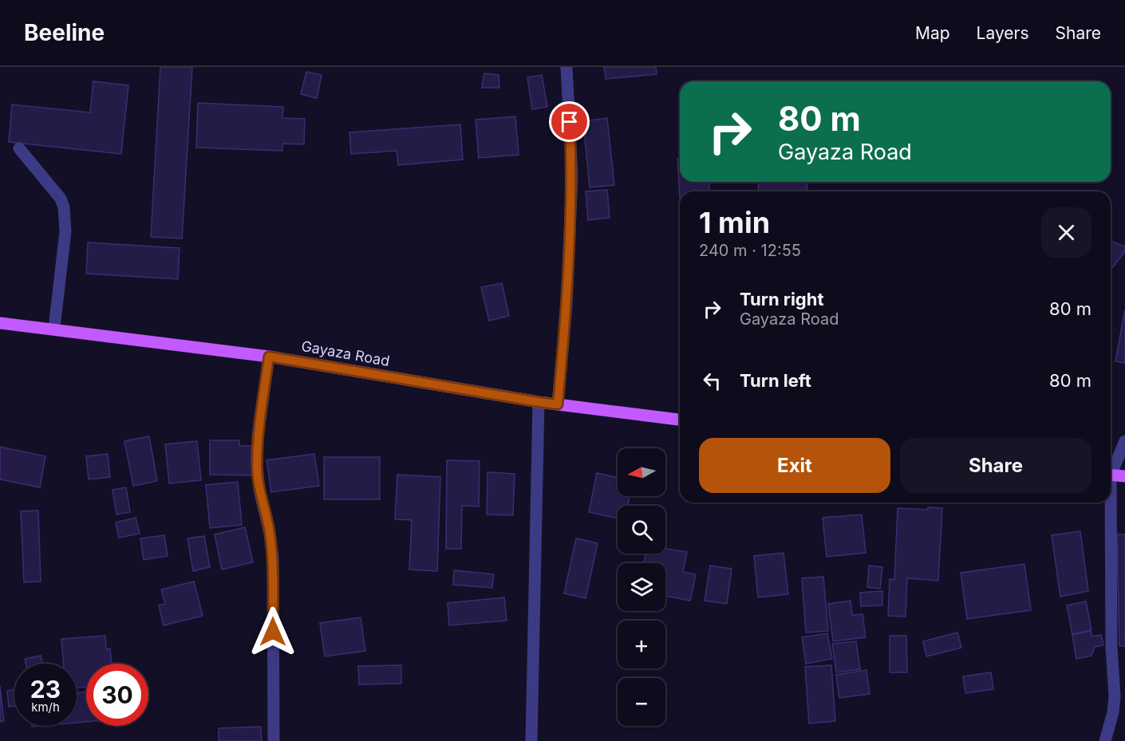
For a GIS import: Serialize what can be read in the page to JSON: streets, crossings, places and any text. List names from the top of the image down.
{
  "streets": {
    "main road": ["Gayaza Road"]
  },
  "north": "left",
  "page": {
    "header": "Beeline",
    "nav": ["Map", "Layers", "Share"],
    "turn": ["80 m", "Gayaza Road"],
    "heading": ["1 min", "240 m · 12:55"],
    "list": [
      {
        "name": "Turn right",
        "note": "Gayaza Road",
        "value": "80 m"
      },
      {
        "name": "Turn left",
        "value": "80 m"
      }
    ],
    "buttons": ["Exit", "Share"],
    "map_buttons": ["+", "−"],
    "speed": "23 km/h",
    "limit": "30"
  }
}
